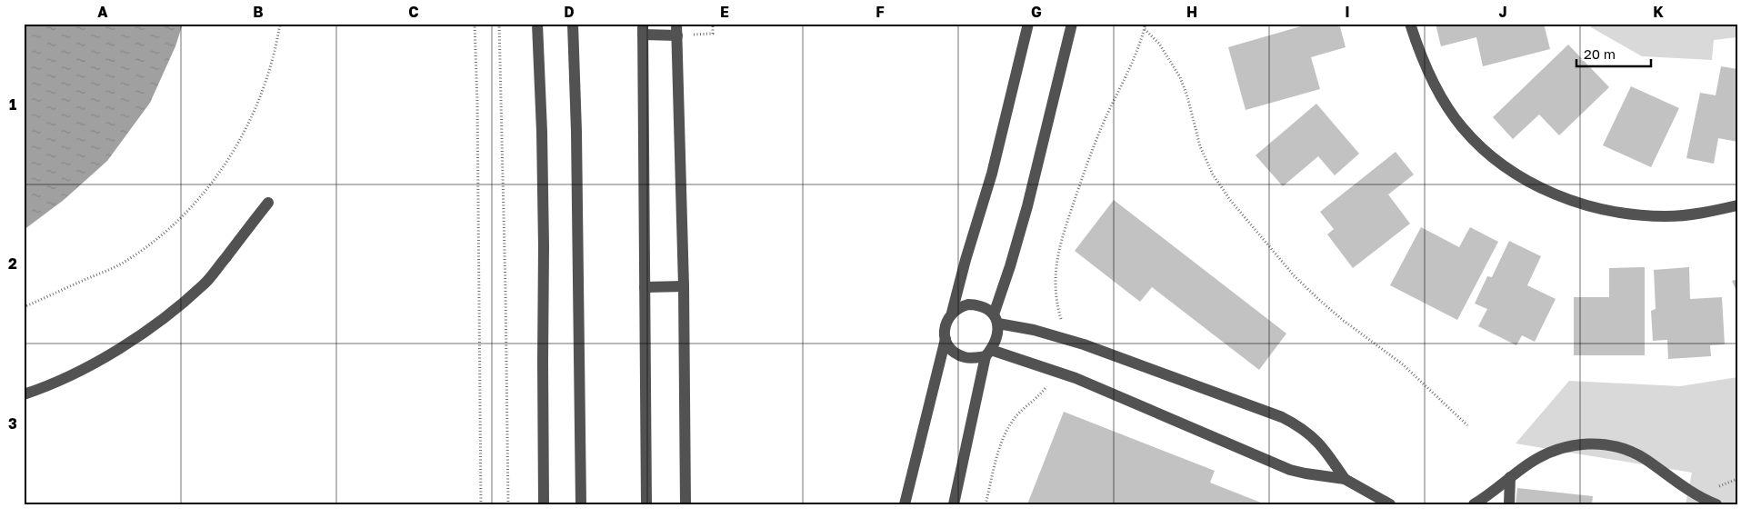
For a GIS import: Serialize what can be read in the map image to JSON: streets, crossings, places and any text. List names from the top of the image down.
{
  "scale_bar": "20 m",
  "grid": {
    "columns": [
      "A",
      "B",
      "C",
      "D",
      "E",
      "F",
      "G",
      "H",
      "I",
      "J",
      "K"
    ],
    "rows": ["1", "2", "3"]
  }
}
